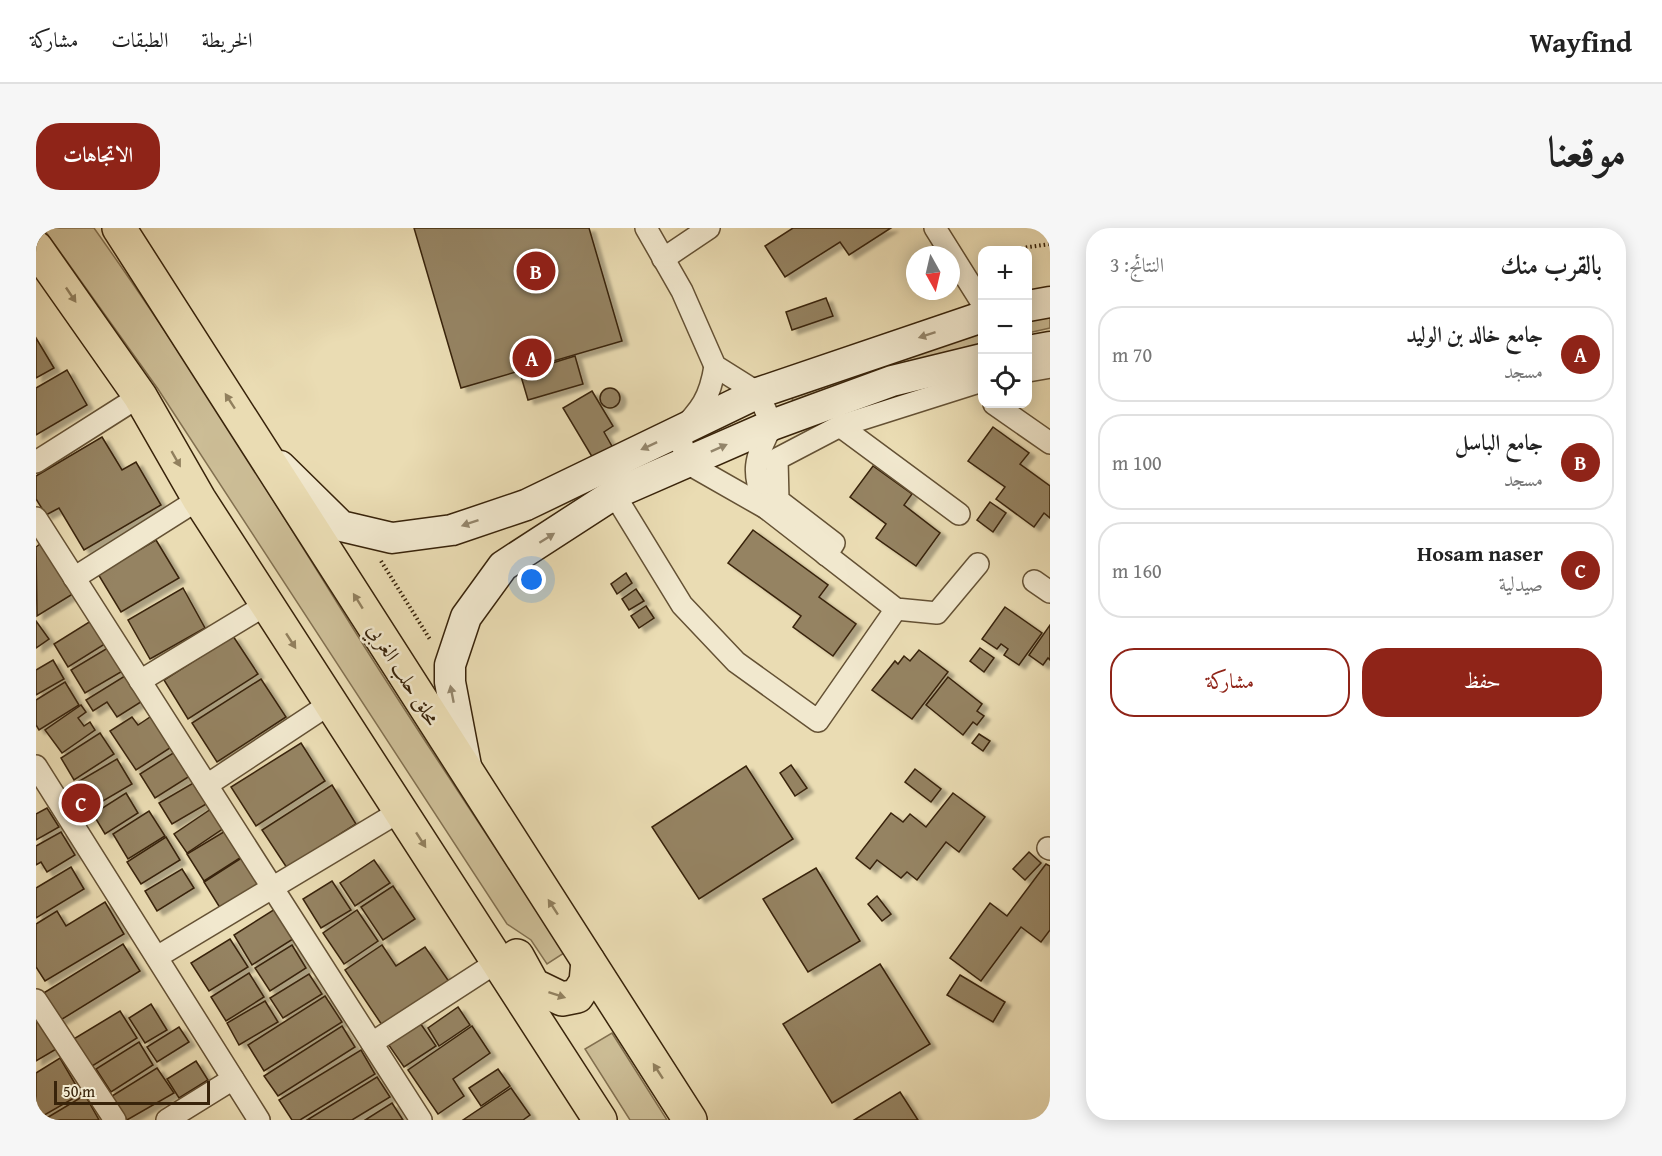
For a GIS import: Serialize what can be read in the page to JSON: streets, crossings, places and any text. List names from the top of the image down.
{
  "streets": {
    "highway": ["محلق حلب الغربي"]
  },
  "scale_bar": "50 m",
  "north": "bottom",
  "page": {
    "header": "Wayfind",
    "nav": ["الخريطة", "الطبقات", "مشاركة"],
    "title": "موقعنا",
    "buttons": [
      "الاتجاهات",
      ["حفظ", "مشاركة"]
    ],
    "heading": ["بالقرب منك", "النتائج: 3"],
    "map_buttons": ["+", "−"],
    "pins": ["B", "A", "C"],
    "list": [
      {
        "mark": "A",
        "name": "جامع خالد بن الوليد",
        "note": "مسجد",
        "value": "70 m"
      },
      {
        "mark": "B",
        "name": "جامع الباسل",
        "note": "مسجد",
        "value": "100 m"
      },
      {
        "mark": "C",
        "name": "Hosam naser",
        "note": "صيدلية",
        "value": "160 m"
      }
    ],
    "scale": "50 m"
  }
}
